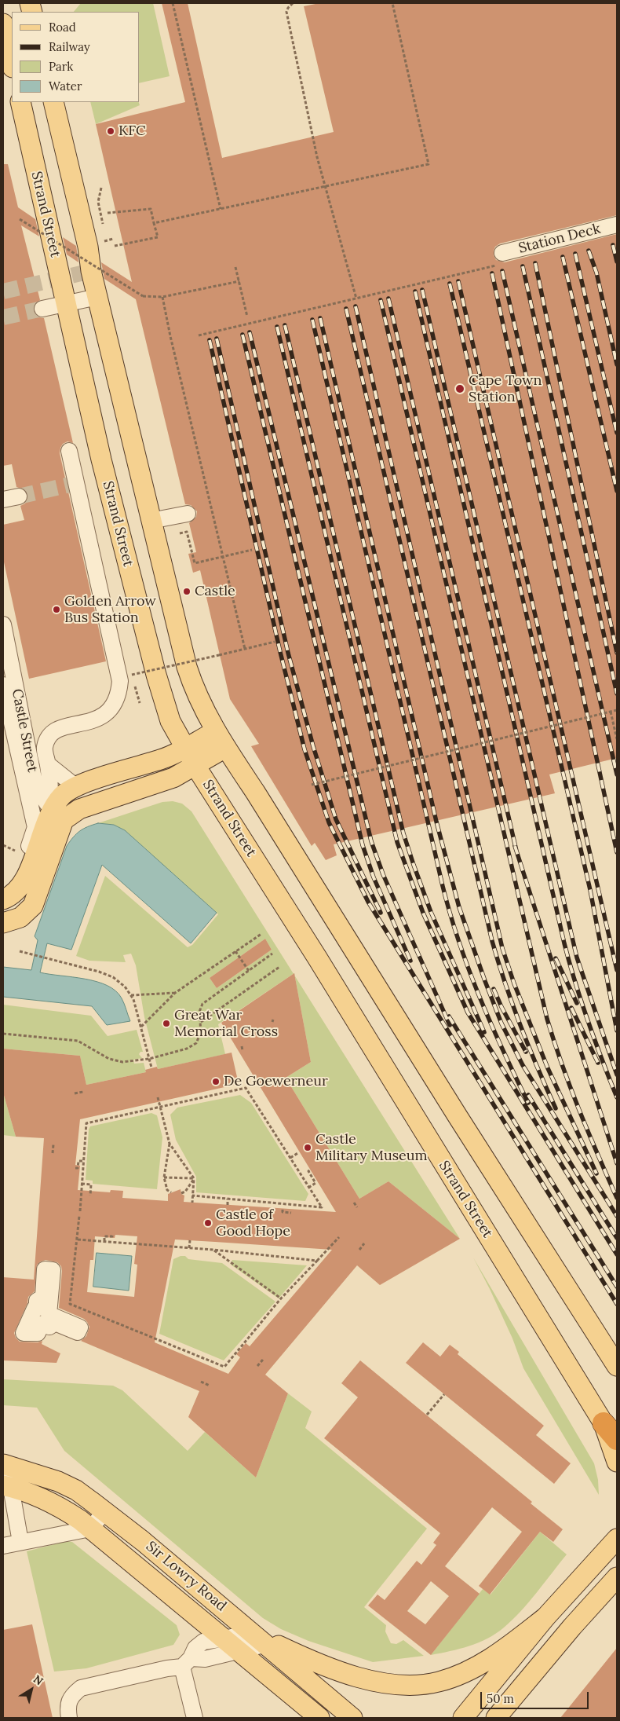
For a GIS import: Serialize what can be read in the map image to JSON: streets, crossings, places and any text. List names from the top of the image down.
{
  "streets": {
    "main road": ["Strand Street", "Sir Lowry Road"],
    "street": ["Station Deck", "Castle Street"]
  },
  "places": [
    "KFC",
    "Cape Town Station",
    "Castle",
    "Golden Arrow Bus Station",
    "Great War Memorial Cross",
    "De Goewerneur",
    "Castle Military Museum",
    "Castle of Good Hope"
  ],
  "legend": [
    "Road",
    "Railway",
    "Park",
    "Water"
  ],
  "scale_bar": "50 m",
  "north": "top right"
}
